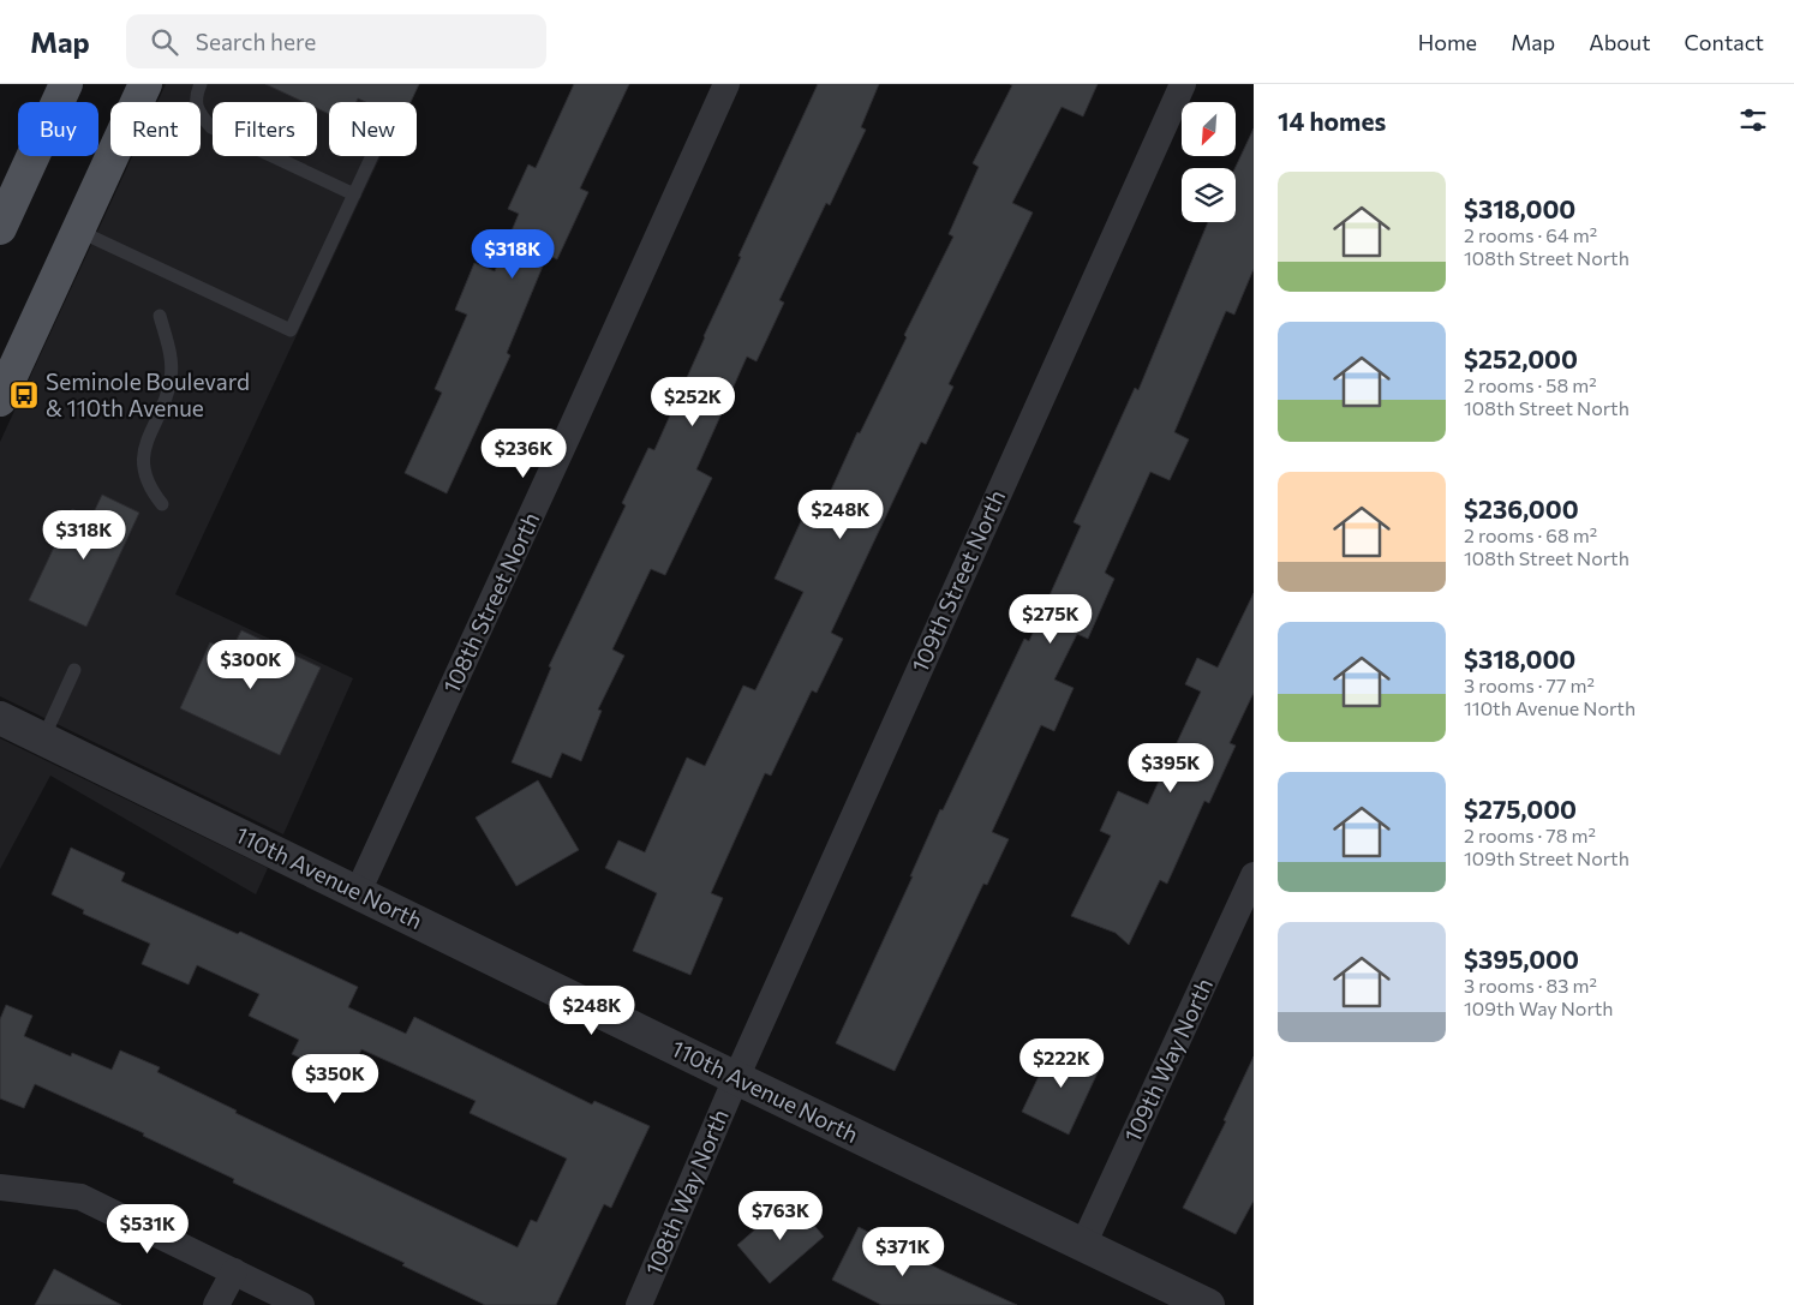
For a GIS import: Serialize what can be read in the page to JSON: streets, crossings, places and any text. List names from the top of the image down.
{
  "streets": {
    "street": [
      "109th Street North",
      "108th Street North",
      "110th Avenue North",
      "109th Way North",
      "108th Way North"
    ]
  },
  "crossings": [
    ["109th Street North", "110th Avenue North"],
    ["109th Street North", "108th Way North"],
    ["108th Street North", "110th Avenue North"],
    ["110th Avenue North", "109th Way North"],
    ["110th Avenue North", "108th Way North"]
  ],
  "places": {
    "bus stop": ["Seminole Boulevard & 110th Avenue"]
  },
  "north": "bottom left",
  "page": {
    "header": "Map",
    "search": "Search here",
    "nav": [
      "Home",
      "Map",
      "About",
      "Contact"
    ],
    "heading": "14 homes",
    "chip": [
      "Buy",
      "Rent",
      "Filters",
      "New"
    ],
    "list": [
      {
        "name": "$318,000",
        "note": "2 rooms · 64 m² · 108th Street North"
      },
      {
        "name": "$252,000",
        "note": "2 rooms · 58 m² · 108th Street North"
      },
      {
        "name": "$236,000",
        "note": "2 rooms · 68 m² · 108th Street North"
      },
      {
        "name": "$318,000",
        "note": "3 rooms · 77 m² · 110th Avenue North"
      },
      {
        "name": "$275,000",
        "note": "2 rooms · 78 m² · 109th Street North"
      },
      {
        "name": "$395,000",
        "note": "3 rooms · 83 m² · 109th Way North"
      }
    ],
    "price": [
      "$318K",
      "$252K",
      "$236K",
      "$248K",
      "$318K",
      "$275K",
      "$300K",
      "$395K",
      "$248K",
      "$222K",
      "$350K",
      "$763K",
      "$531K",
      "$371K"
    ]
  }
}
